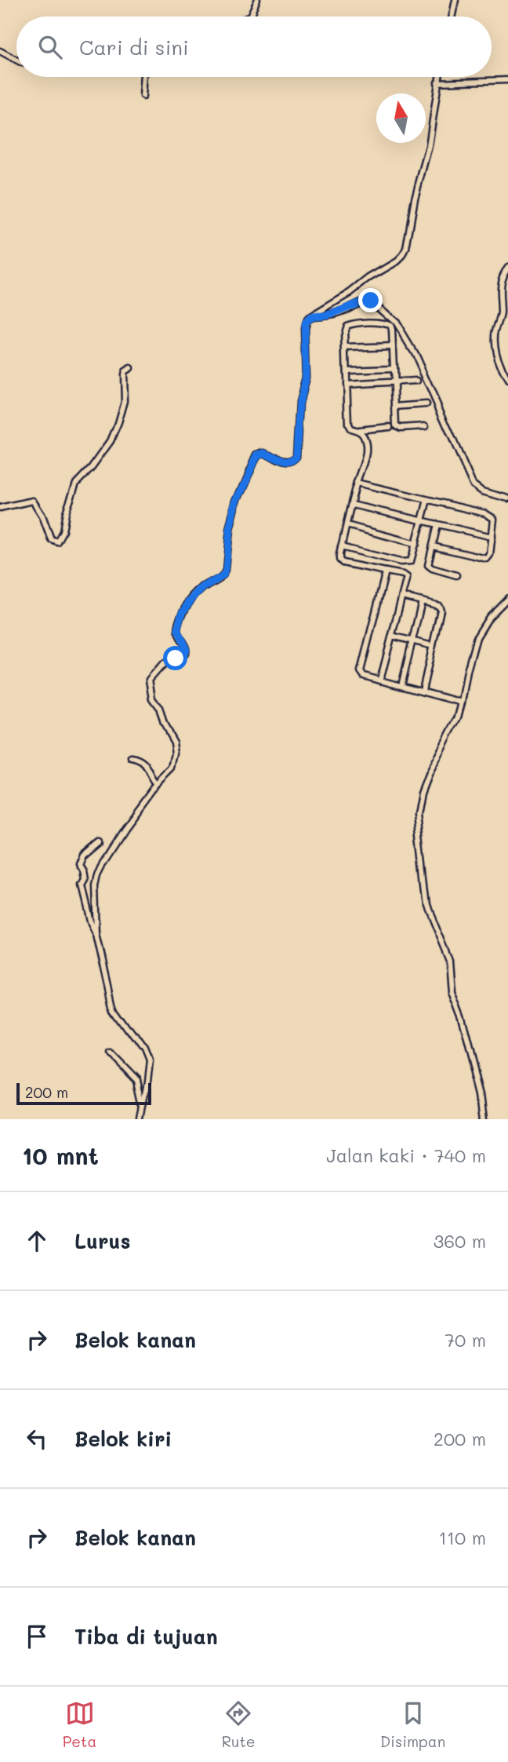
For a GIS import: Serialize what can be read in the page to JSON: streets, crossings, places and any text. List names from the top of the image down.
{
  "scale_bar": "200 m",
  "north": "top",
  "page": {
    "search": "Cari di sini",
    "scale": "200 m",
    "heading": ["10 mnt", "Jalan kaki · 740 m"],
    "list": [
      ["Lurus", "360 m"],
      ["Belok kanan", "70 m"],
      ["Belok kiri", "200 m"],
      ["Belok kanan", "110 m"],
      "Tiba di tujuan"
    ],
    "nav": ["Peta", "Rute", "Disimpan"]
  }
}
